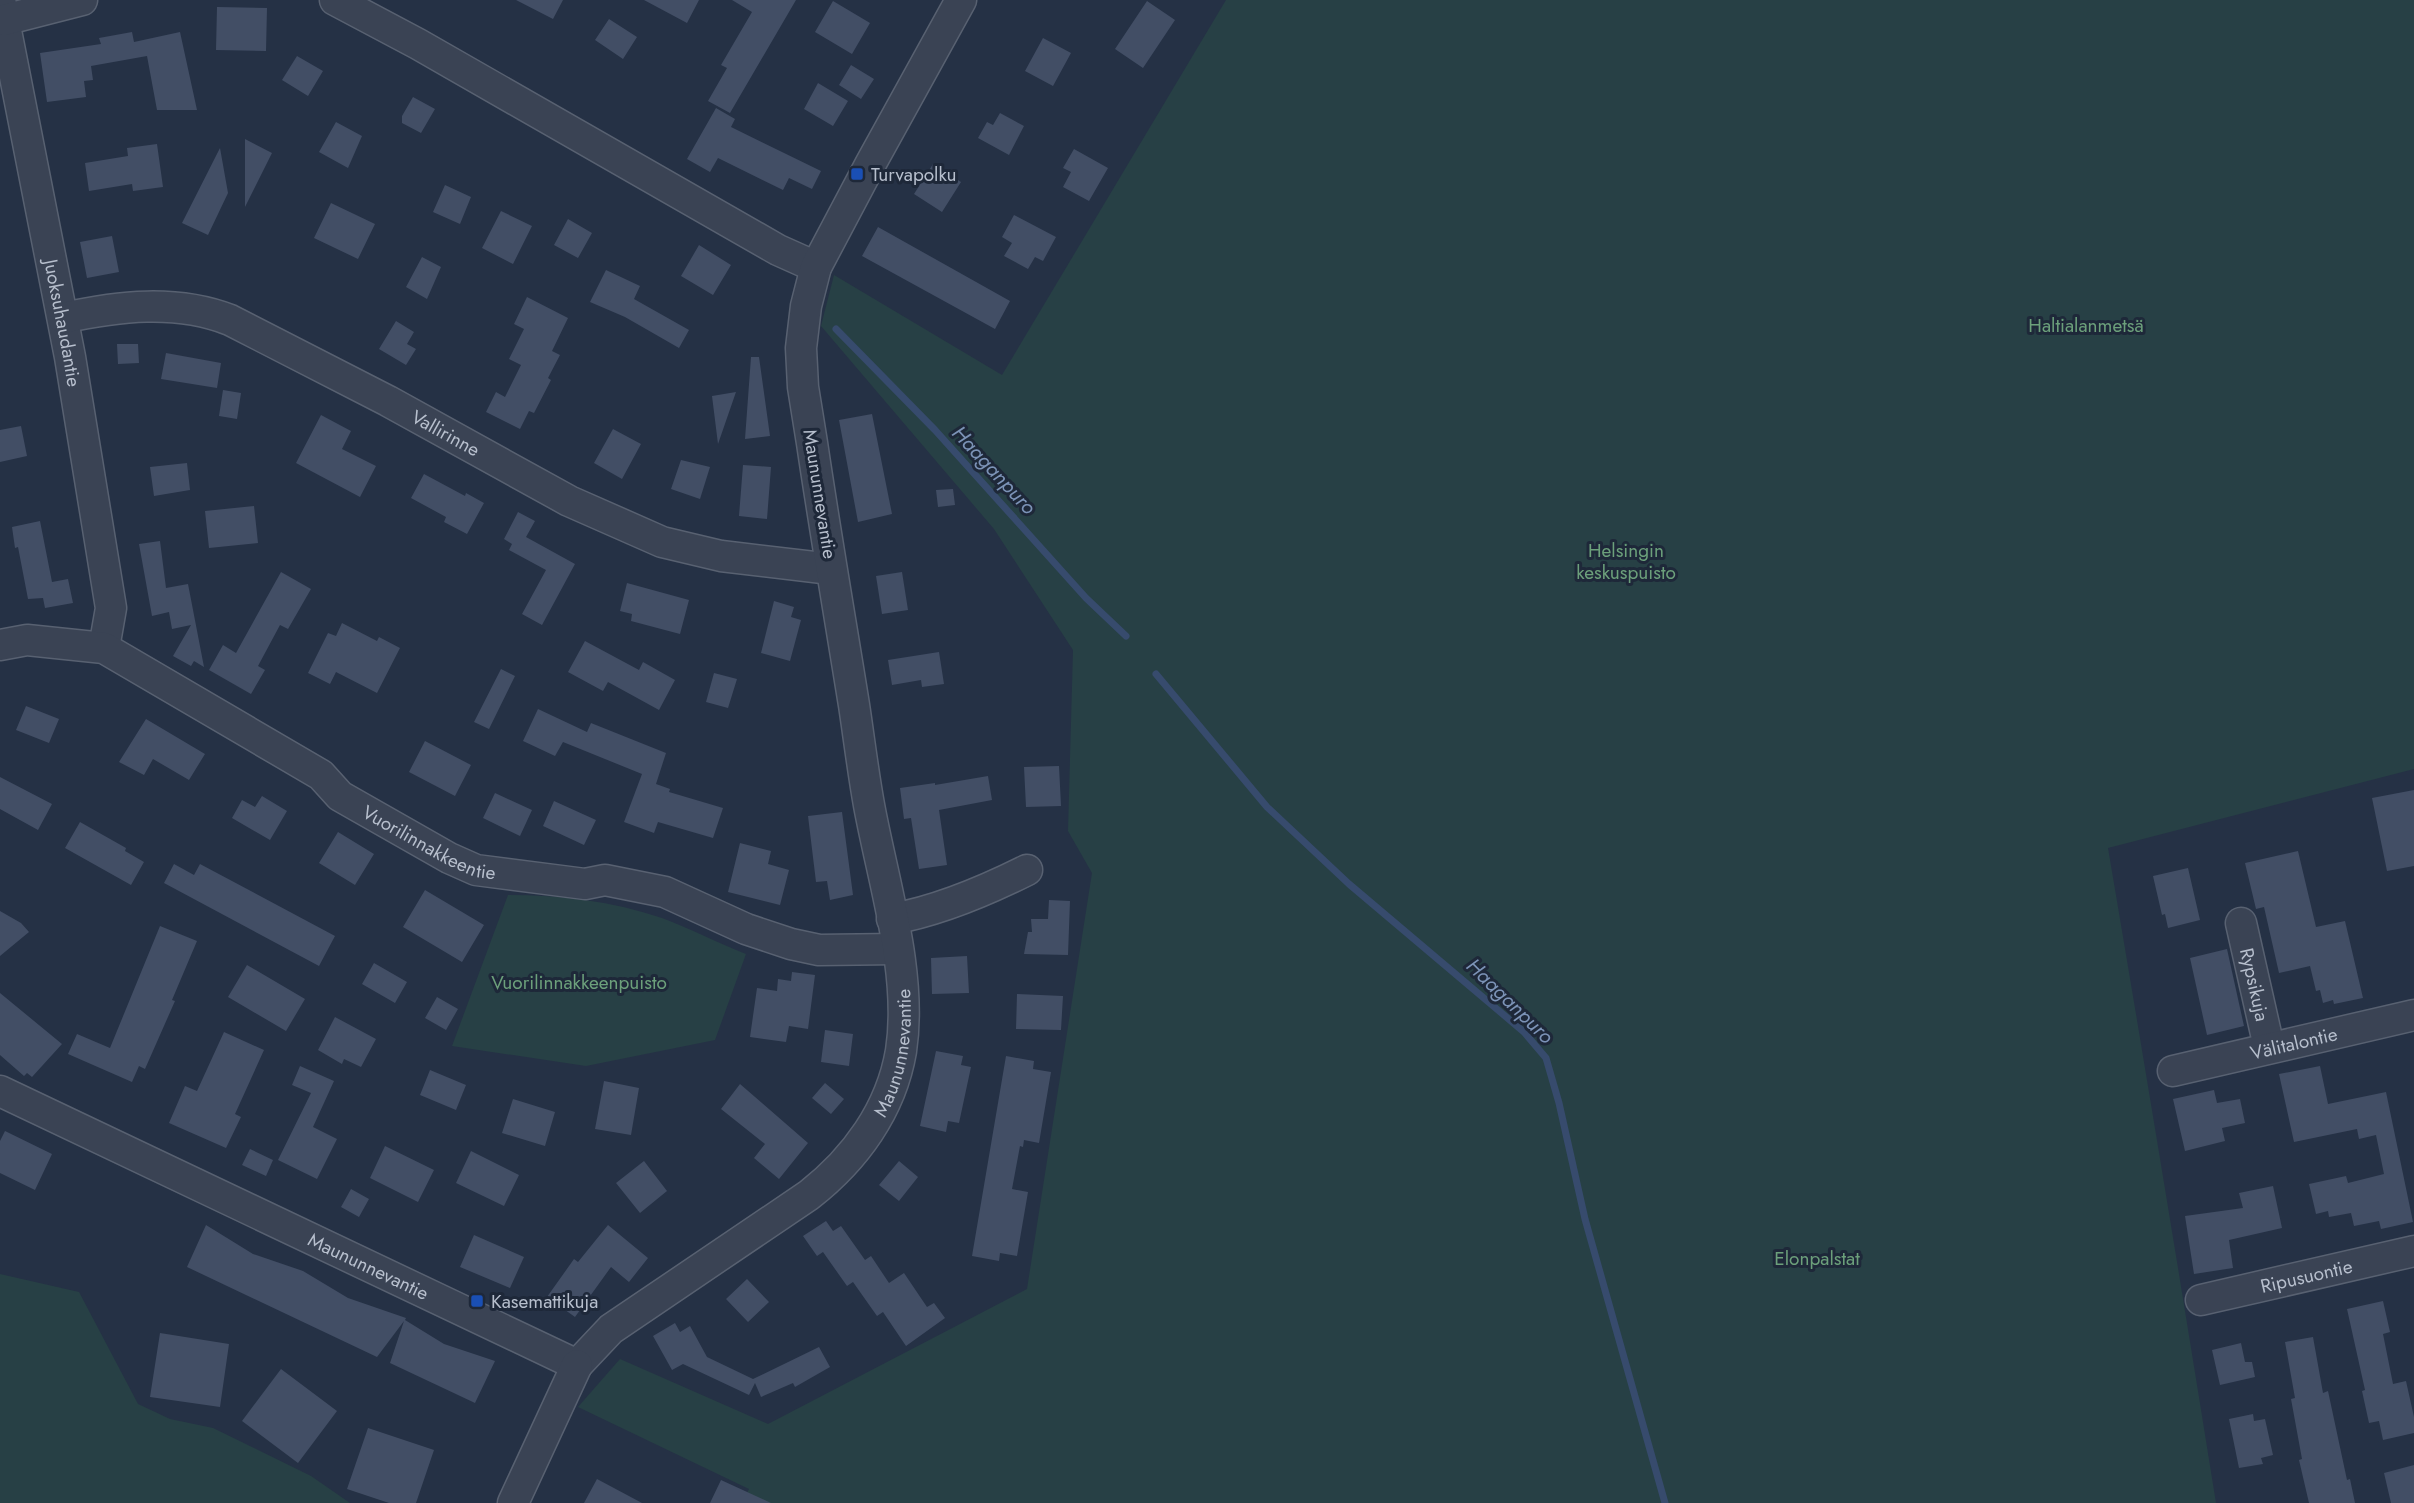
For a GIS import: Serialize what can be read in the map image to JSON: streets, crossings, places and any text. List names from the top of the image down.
{
  "streets": {
    "street": [
      "Juoksuhaudantie",
      "Vallirinne",
      "Maununnevantie",
      "Vuorilinnakkeentie",
      "Rypsikuja",
      "Välitalontie",
      "Ripusuontie"
    ]
  },
  "crossings": [
    ["Juoksuhaudantie", "Vallirinne"],
    ["Juoksuhaudantie", "Vuorilinnakkeentie"],
    ["Vallirinne", "Maununnevantie"],
    ["Maununnevantie", "Vuorilinnakkeentie"],
    ["Rypsikuja", "Välitalontie"]
  ],
  "water": ["Haaganpuro"],
  "parks": [
    "Haltialanmetsä",
    "Helsingin keskuspuisto",
    "Vuorilinnakkeenpuisto",
    "Elonpalstat"
  ],
  "places": {
    "transit": ["Turvapolku", "Kasemattikuja"]
  }
}
